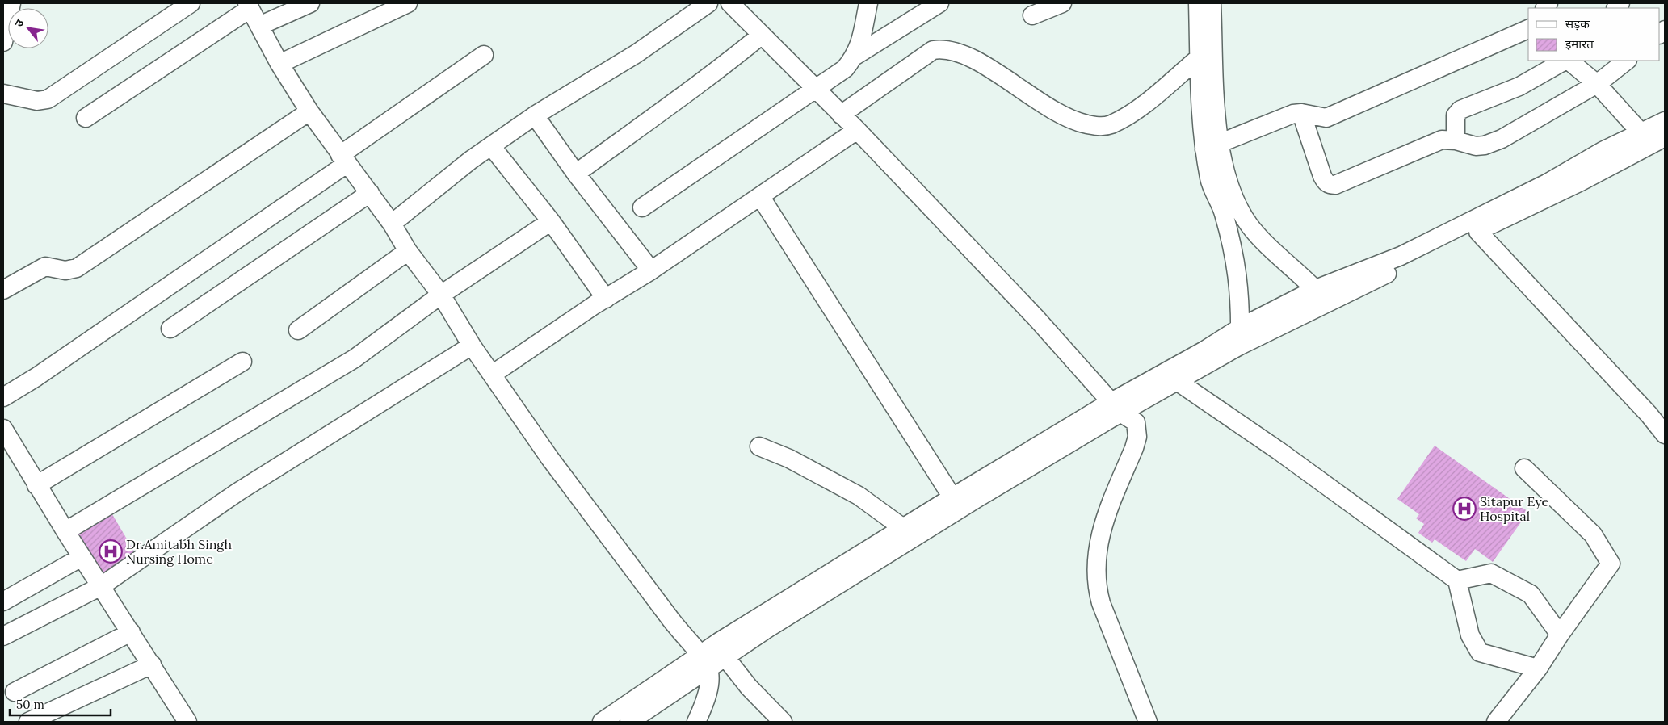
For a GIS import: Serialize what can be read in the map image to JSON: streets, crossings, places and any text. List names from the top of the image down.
{
  "places": {
    "hospital": ["Sitapur Eye Hospital", "Dr.Amitabh Singh Nursing Home"]
  },
  "legend": ["सड़क", "इमारत"],
  "scale_bar": "50 m",
  "north": "top left"
}
